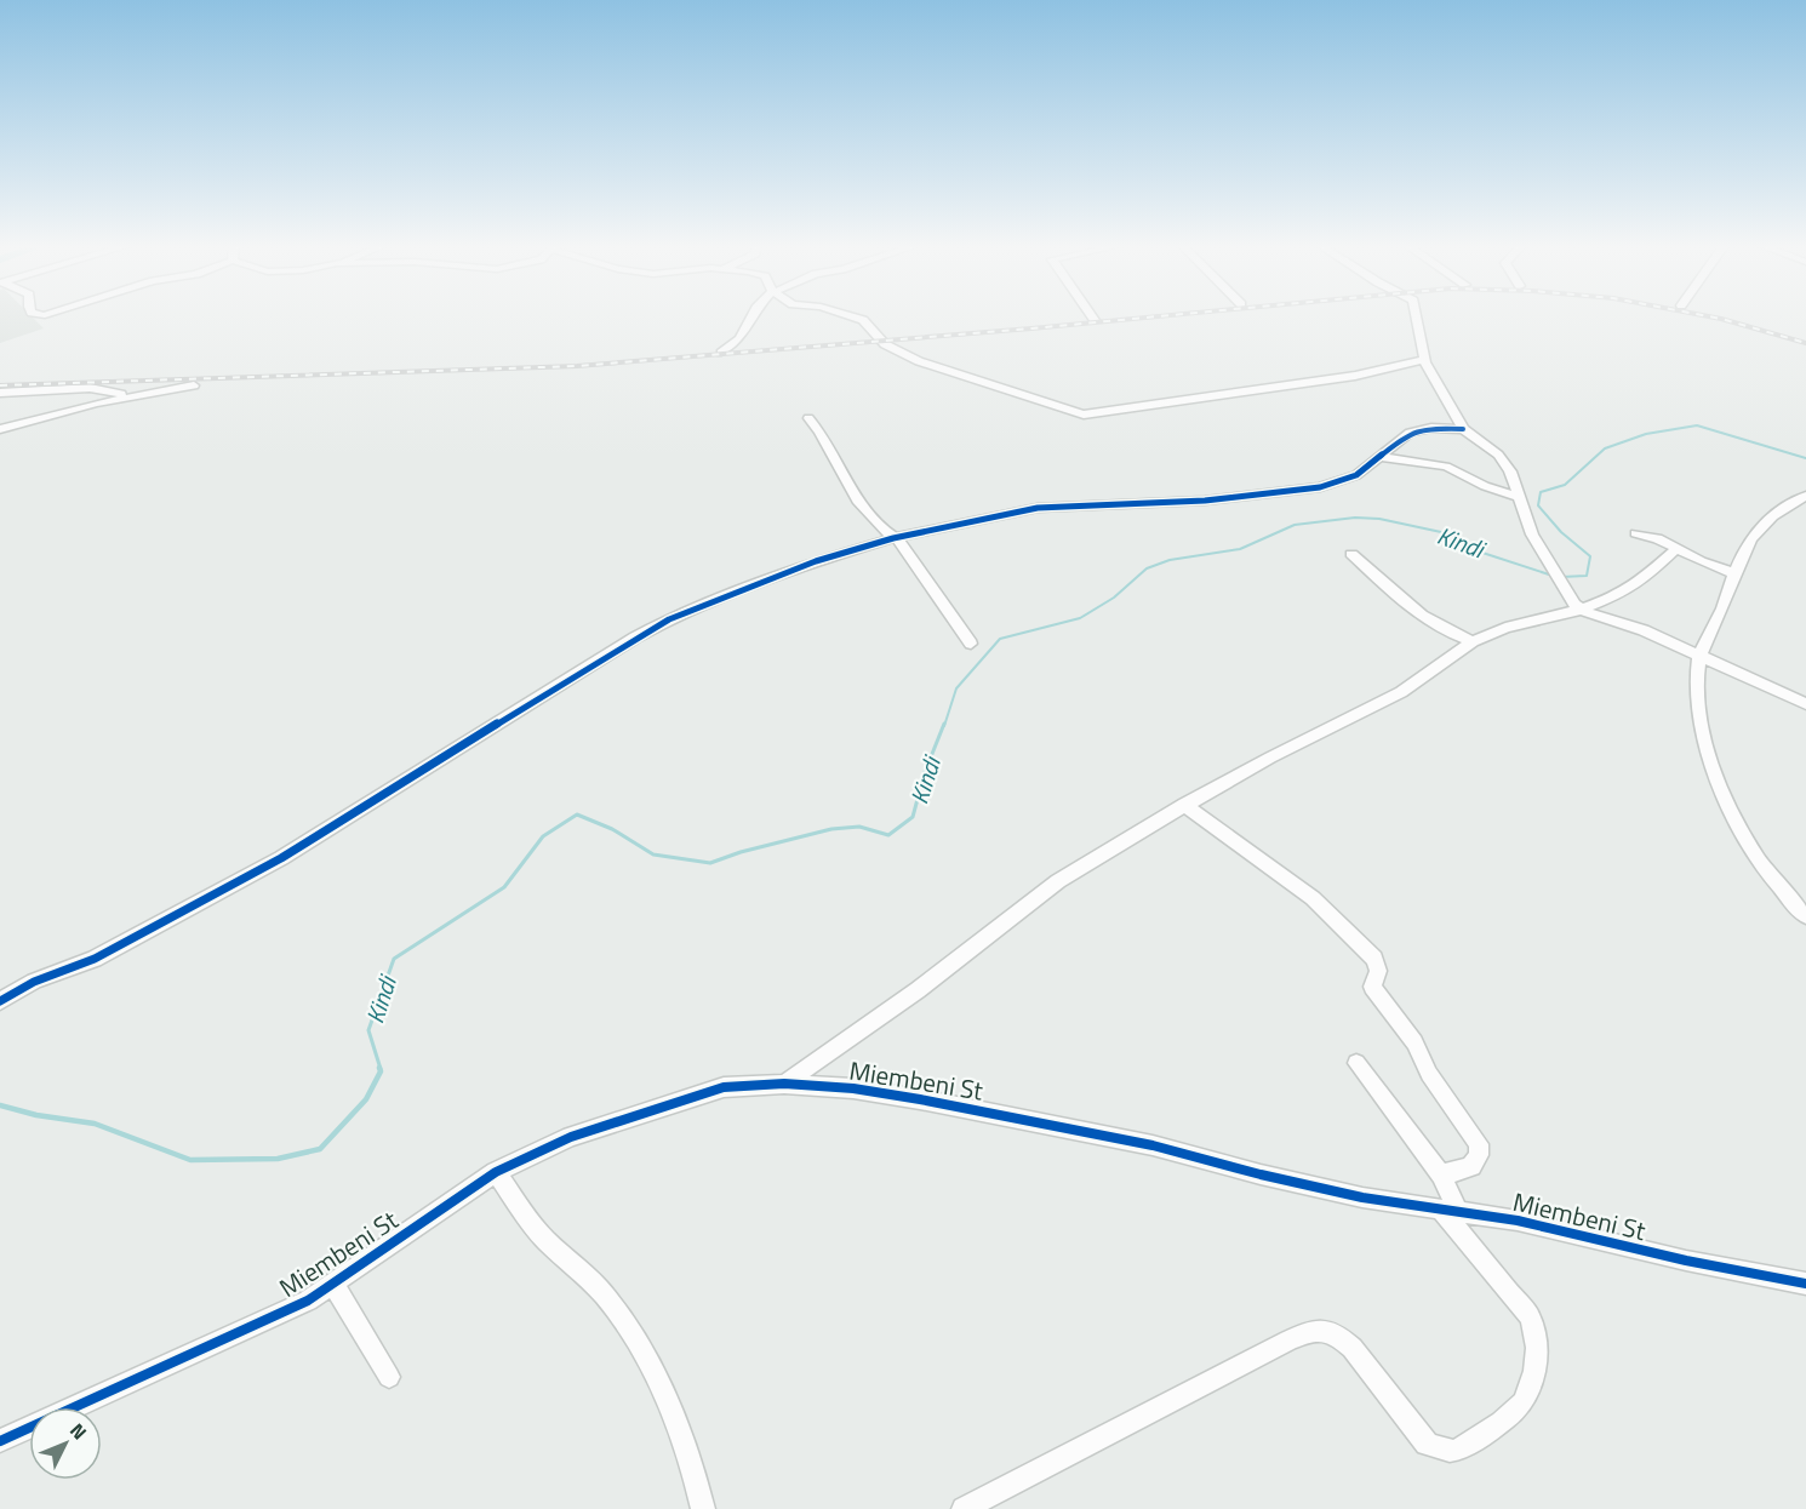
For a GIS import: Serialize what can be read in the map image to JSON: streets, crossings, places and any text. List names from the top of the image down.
{
  "streets": {
    "street": ["Miembeni St"]
  },
  "water": ["Kindi"],
  "north": "top right"
}
